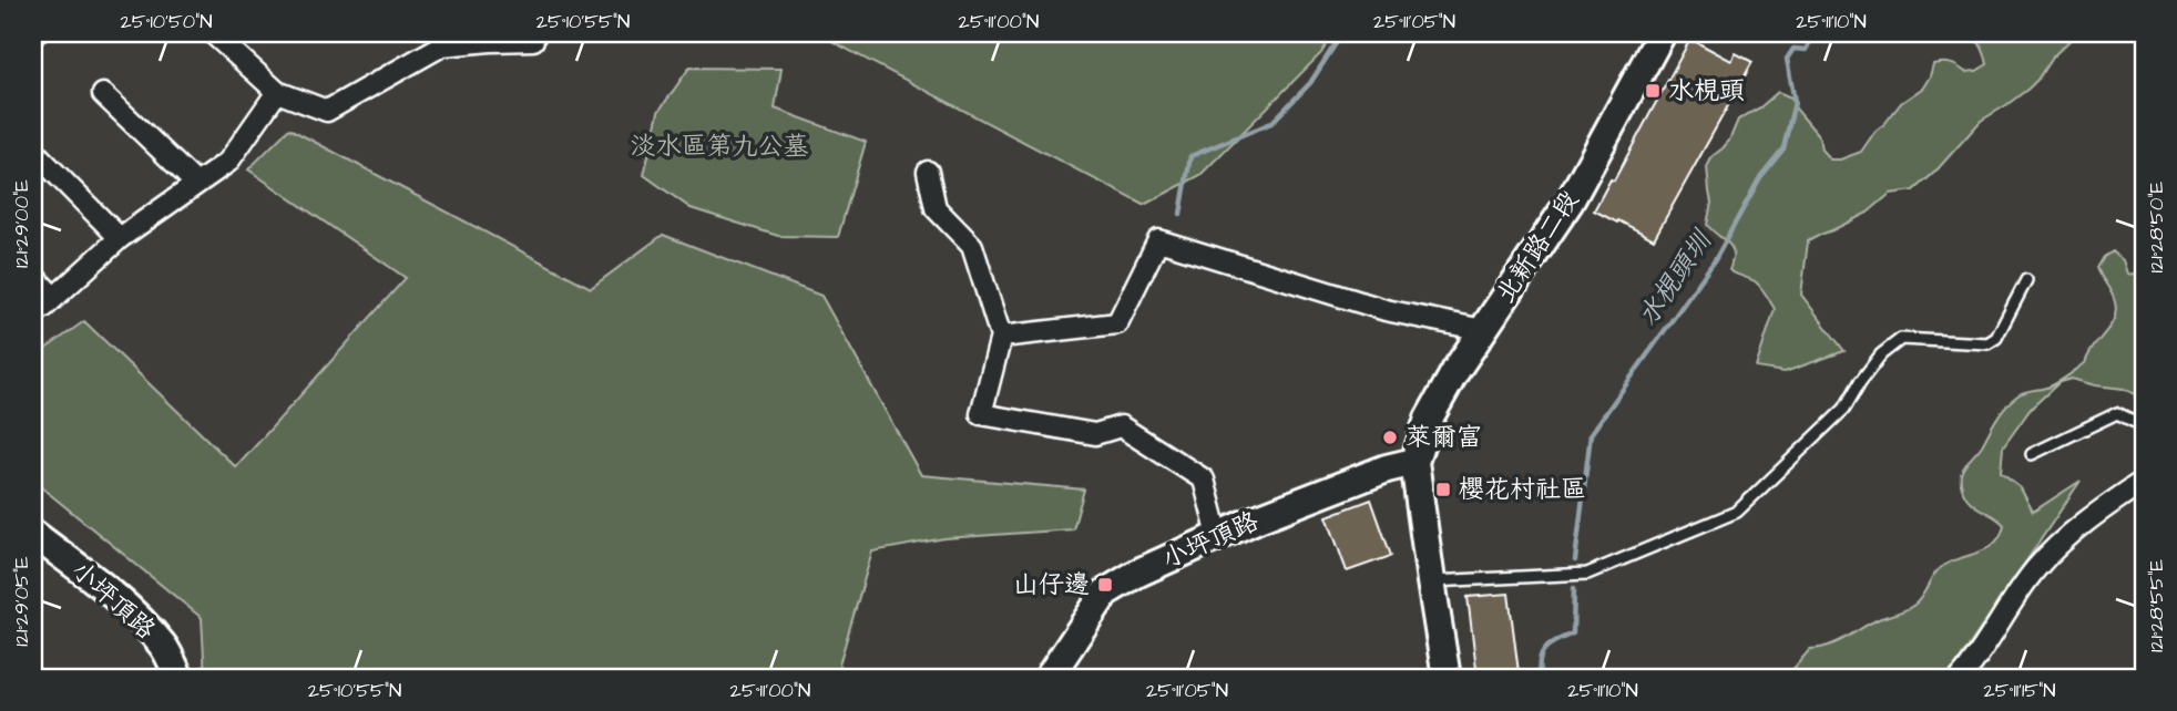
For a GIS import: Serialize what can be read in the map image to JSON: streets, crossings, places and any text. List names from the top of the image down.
{
  "streets": {
    "main road": ["北新路二段", "小坪頂路"]
  },
  "crossings": [
    ["北新路二段", "小坪頂路"]
  ],
  "water": ["水梘頭圳"],
  "parks": ["淡水區第九公墓"],
  "places": {
    "transit": ["水梘頭", "櫻花村社區", "山仔邊"],
    "other": ["萊爾富"]
  },
  "coordinates": [
    "25°10'50\"N",
    "25°10'55\"N",
    "25°11'00\"N",
    "25°11'05\"N",
    "25°11'10\"N",
    "121°29'00\"E",
    "121°28'50\"E",
    "121°29'05\"E",
    "121°28'55\"E",
    "25°11'15\"N"
  ]
}
